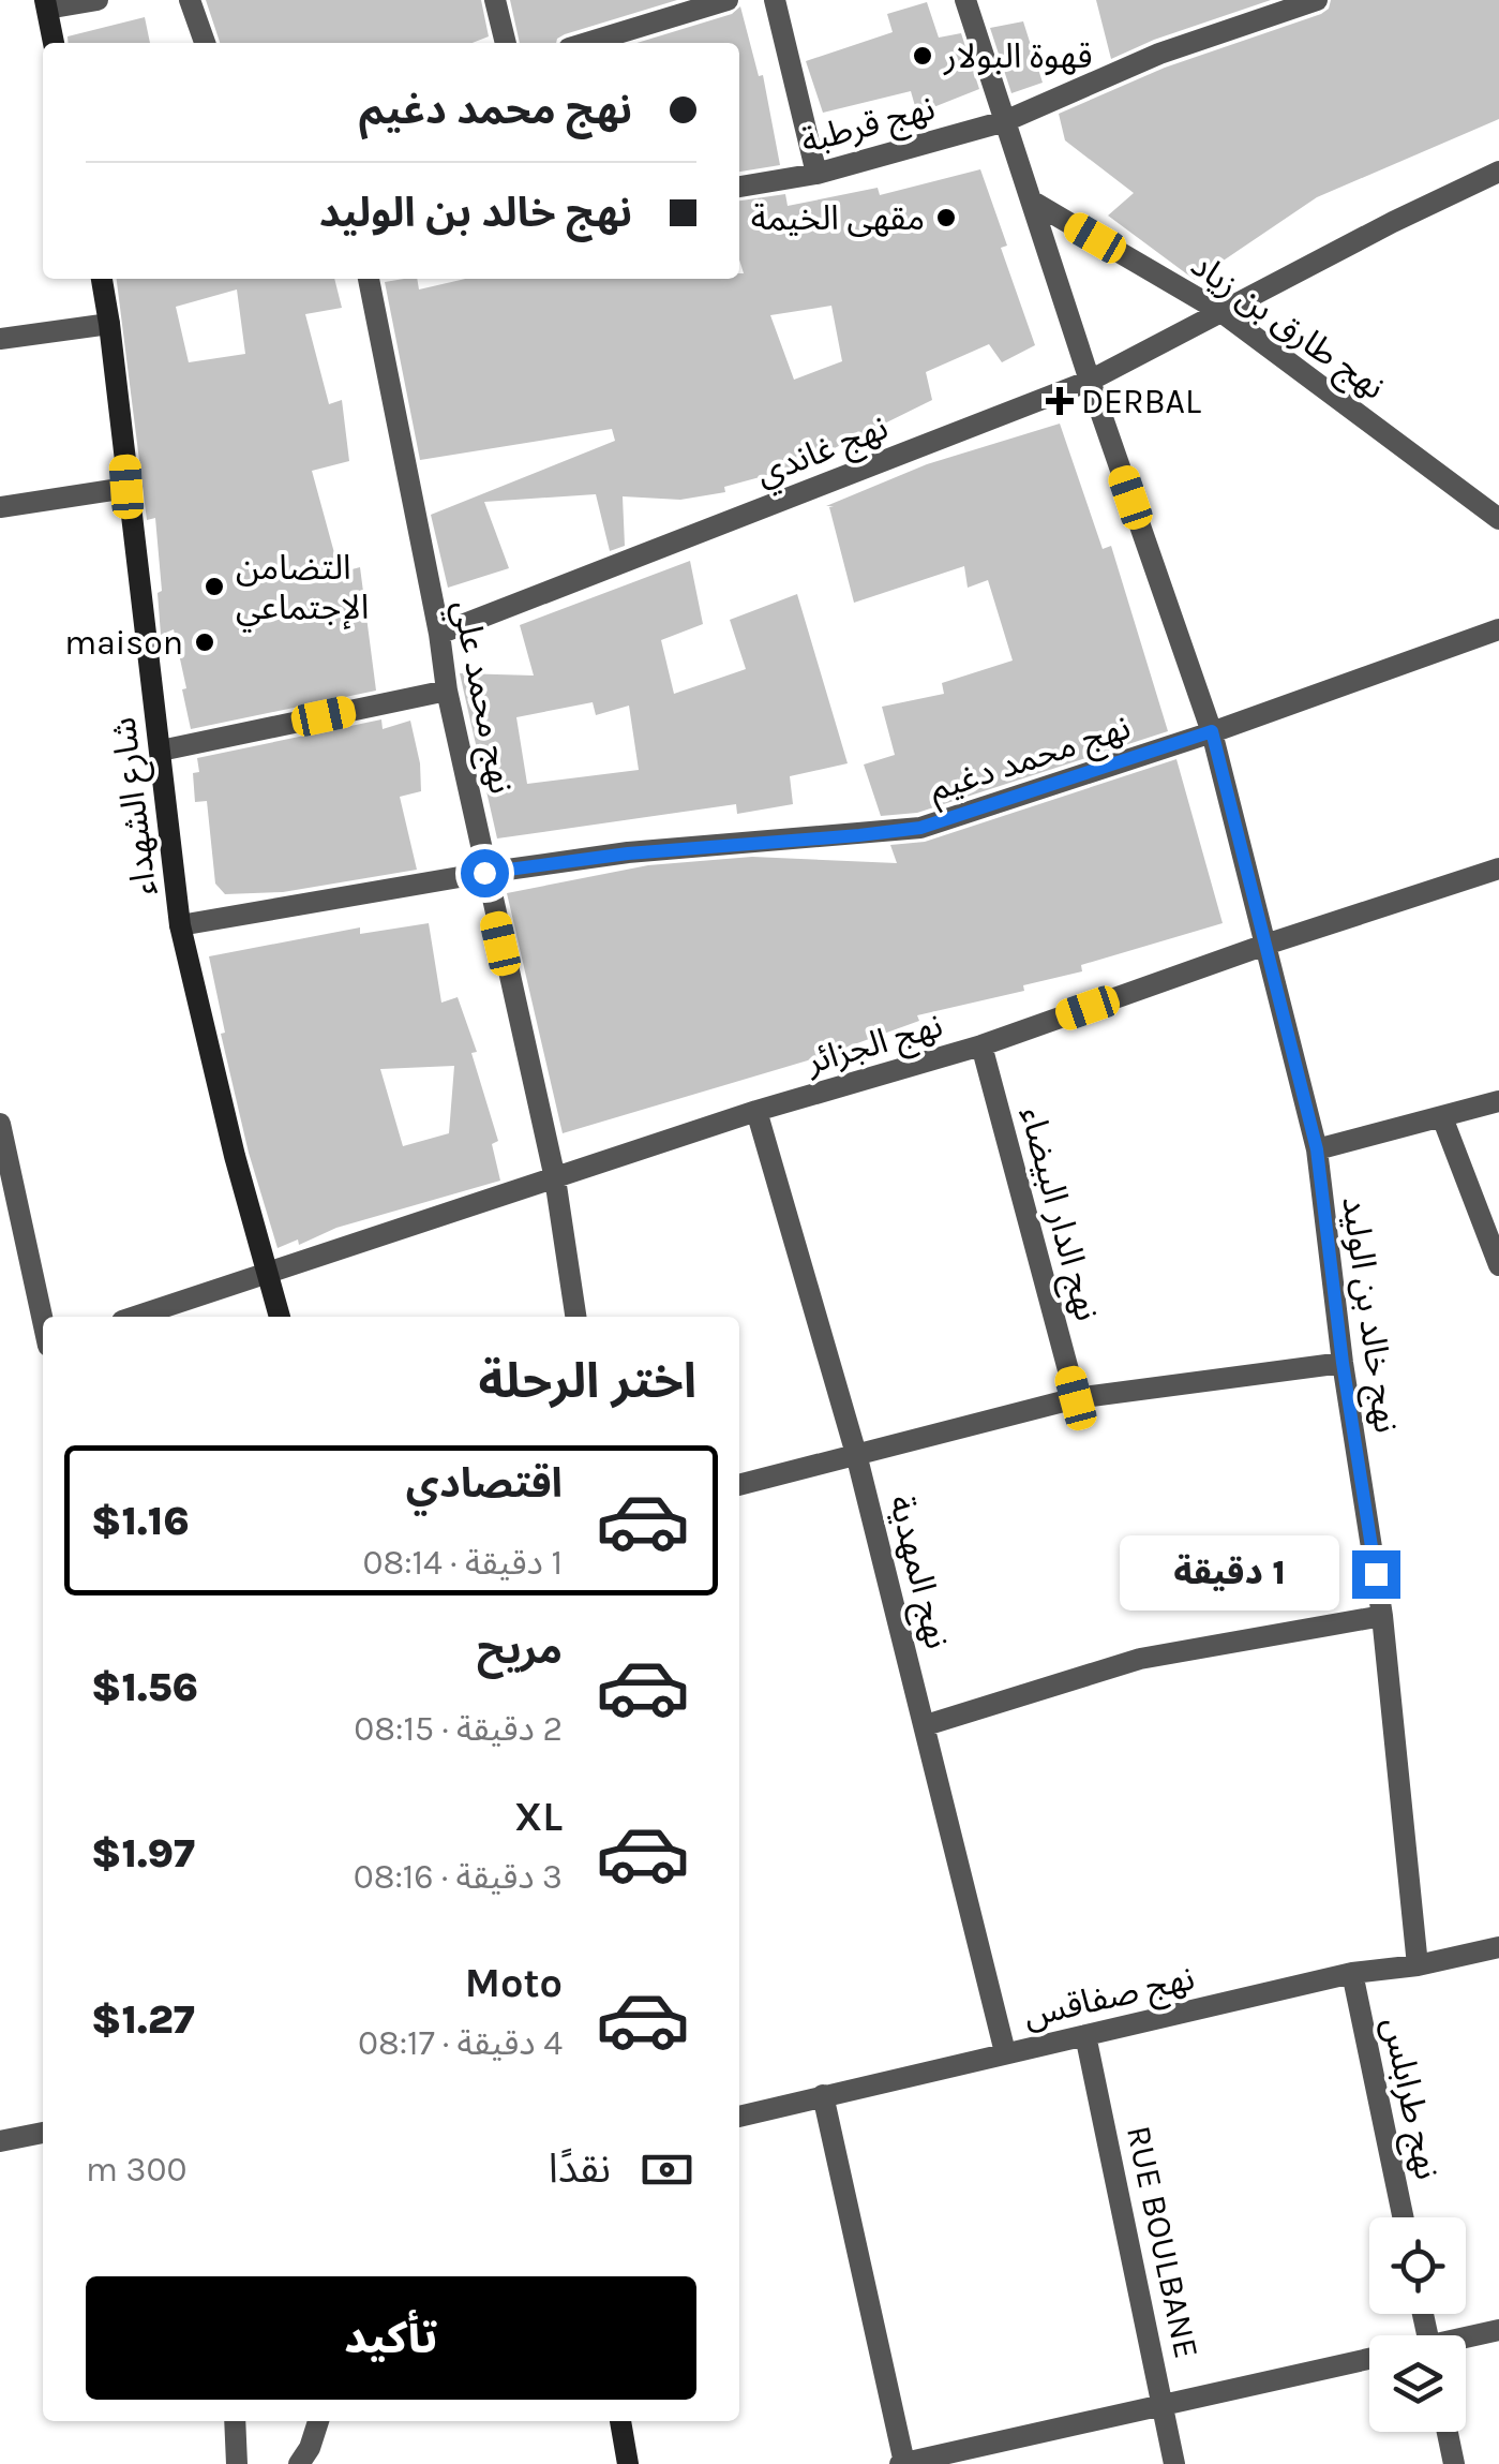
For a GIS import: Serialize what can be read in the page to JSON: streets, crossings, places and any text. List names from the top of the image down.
{
  "streets": {
    "main road": ["شارع الشهداء"],
    "street": [
      "نهج قرطبة",
      "نهج طارق بن زياد",
      "نهج غاندي",
      "نهج محمد علي",
      "نهج محمد دغيم",
      "نهج الجزائر",
      "نهج الدار البيضاء",
      "نهج خالد بن الوليد",
      "نهج المهدية",
      "نهج صفاقس",
      "نهج طرابلس",
      "RUE BOULBANE"
    ]
  },
  "crossings": [
    ["نهج قرطبة", "نهج خالد بن الوليد"],
    ["نهج طارق بن زياد", "نهج غاندي"],
    ["نهج طارق بن زياد", "نهج خالد بن الوليد"],
    ["نهج غاندي", "نهج محمد علي"],
    ["نهج غاندي", "نهج خالد بن الوليد"],
    ["نهج محمد علي", "نهج محمد دغيم"],
    ["نهج محمد علي", "نهج الجزائر"],
    ["نهج محمد دغيم", "شارع الشهداء"],
    ["نهج محمد دغيم", "نهج خالد بن الوليد"],
    ["شارع الشهداء", "نهج الجزائر"],
    ["نهج الجزائر", "نهج الدار البيضاء"],
    ["نهج الجزائر", "نهج خالد بن الوليد"],
    ["نهج الجزائر", "نهج المهدية"],
    ["نهج خالد بن الوليد", "نهج صفاقس"],
    ["نهج المهدية", "نهج صفاقس"],
    ["نهج صفاقس", "نهج طرابلس"],
    ["نهج صفاقس", "RUE BOULBANE"]
  ],
  "places": {
    "other": [
      "قهوة البولار",
      "مقهى الخيمة",
      "التضامن الإجتماعي",
      "maison"
    ],
    "health": ["DERBAL"]
  },
  "page": {
    "banner": ["نهج محمد دغيم", "نهج خالد بن الوليد"],
    "heading": "اختر الرحلة",
    "list": [
      {
        "name": "اقتصادي",
        "note": "1 دقيقة · 08:14",
        "value": "$1.16"
      },
      {
        "name": "مريح",
        "note": "2 دقيقة · 08:15",
        "value": "$1.56"
      },
      {
        "name": "XL",
        "note": "3 دقيقة · 08:16",
        "value": "$1.97"
      },
      {
        "name": "Moto",
        "note": "4 دقيقة · 08:17",
        "value": "$1.27"
      }
    ],
    "bubble": "1 دقيقة",
    "pay": ["نقدًا", "300 m"],
    "buttons": "تأكيد"
  }
}
